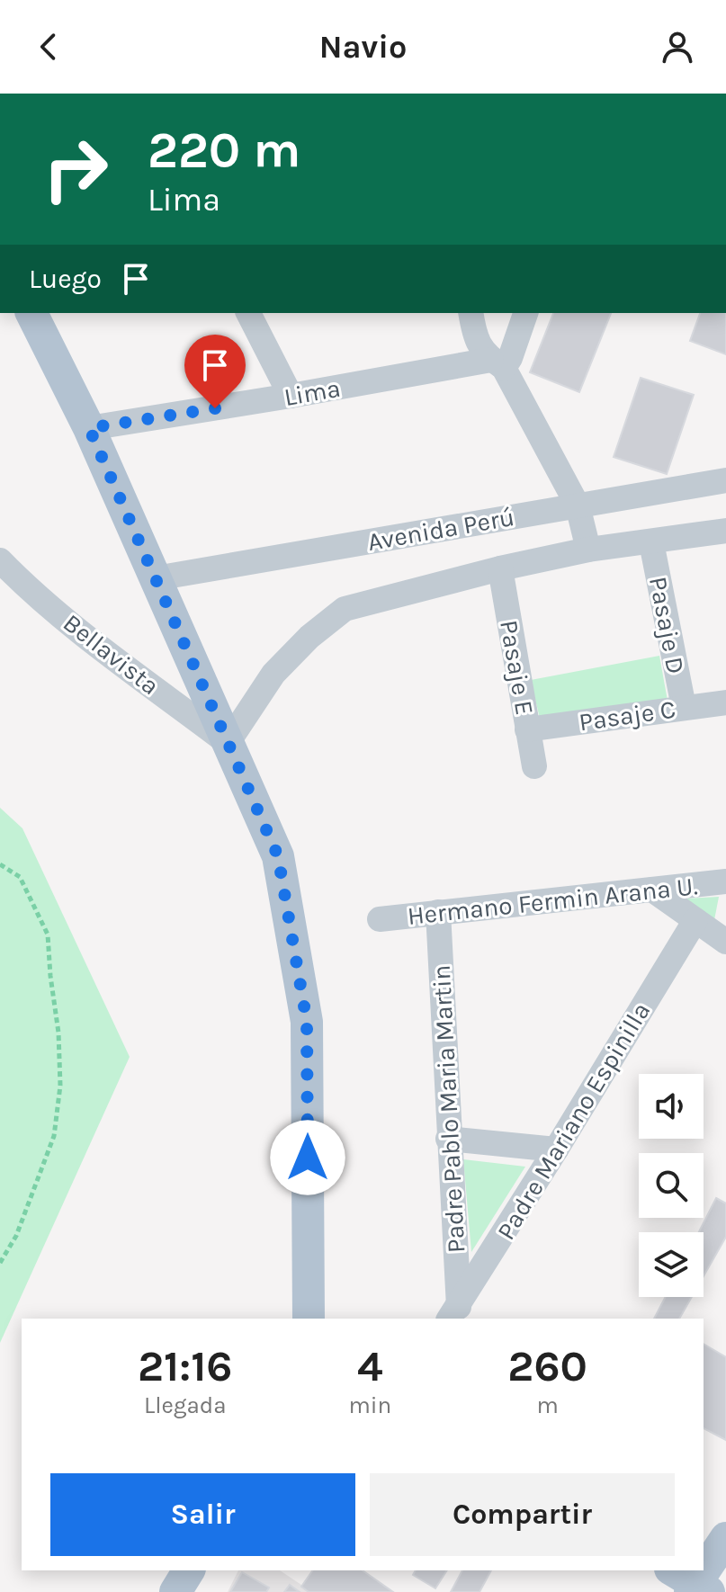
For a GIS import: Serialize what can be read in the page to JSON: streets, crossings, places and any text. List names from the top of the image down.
{
  "streets": {
    "street": [
      "Lima",
      "Avenida Perú",
      "Pasaje D",
      "Bellavista",
      "Pasaje E",
      "Pasaje C",
      "Hermano Fermin Arana U.",
      "Padre Pablo Maria Martin",
      "Padre Mariano Espinilla"
    ]
  },
  "crossings": [
    ["Avenida Perú", "Pasaje D"],
    ["Avenida Perú", "Bellavista"],
    ["Avenida Perú", "Pasaje E"],
    ["Pasaje D", "Pasaje C"],
    ["Pasaje E", "Pasaje C"],
    ["Hermano Fermin Arana U.", "Padre Pablo Maria Martin"],
    ["Padre Pablo Maria Martin", "Padre Mariano Espinilla"]
  ],
  "page": {
    "header": "Navio",
    "turn": ["220 m", "Lima"],
    "then": "Luego",
    "eta": [
      "21:16",
      "Llegada",
      "4",
      "min",
      "260",
      "m"
    ],
    "buttons": ["Salir", "Compartir"]
  }
}
